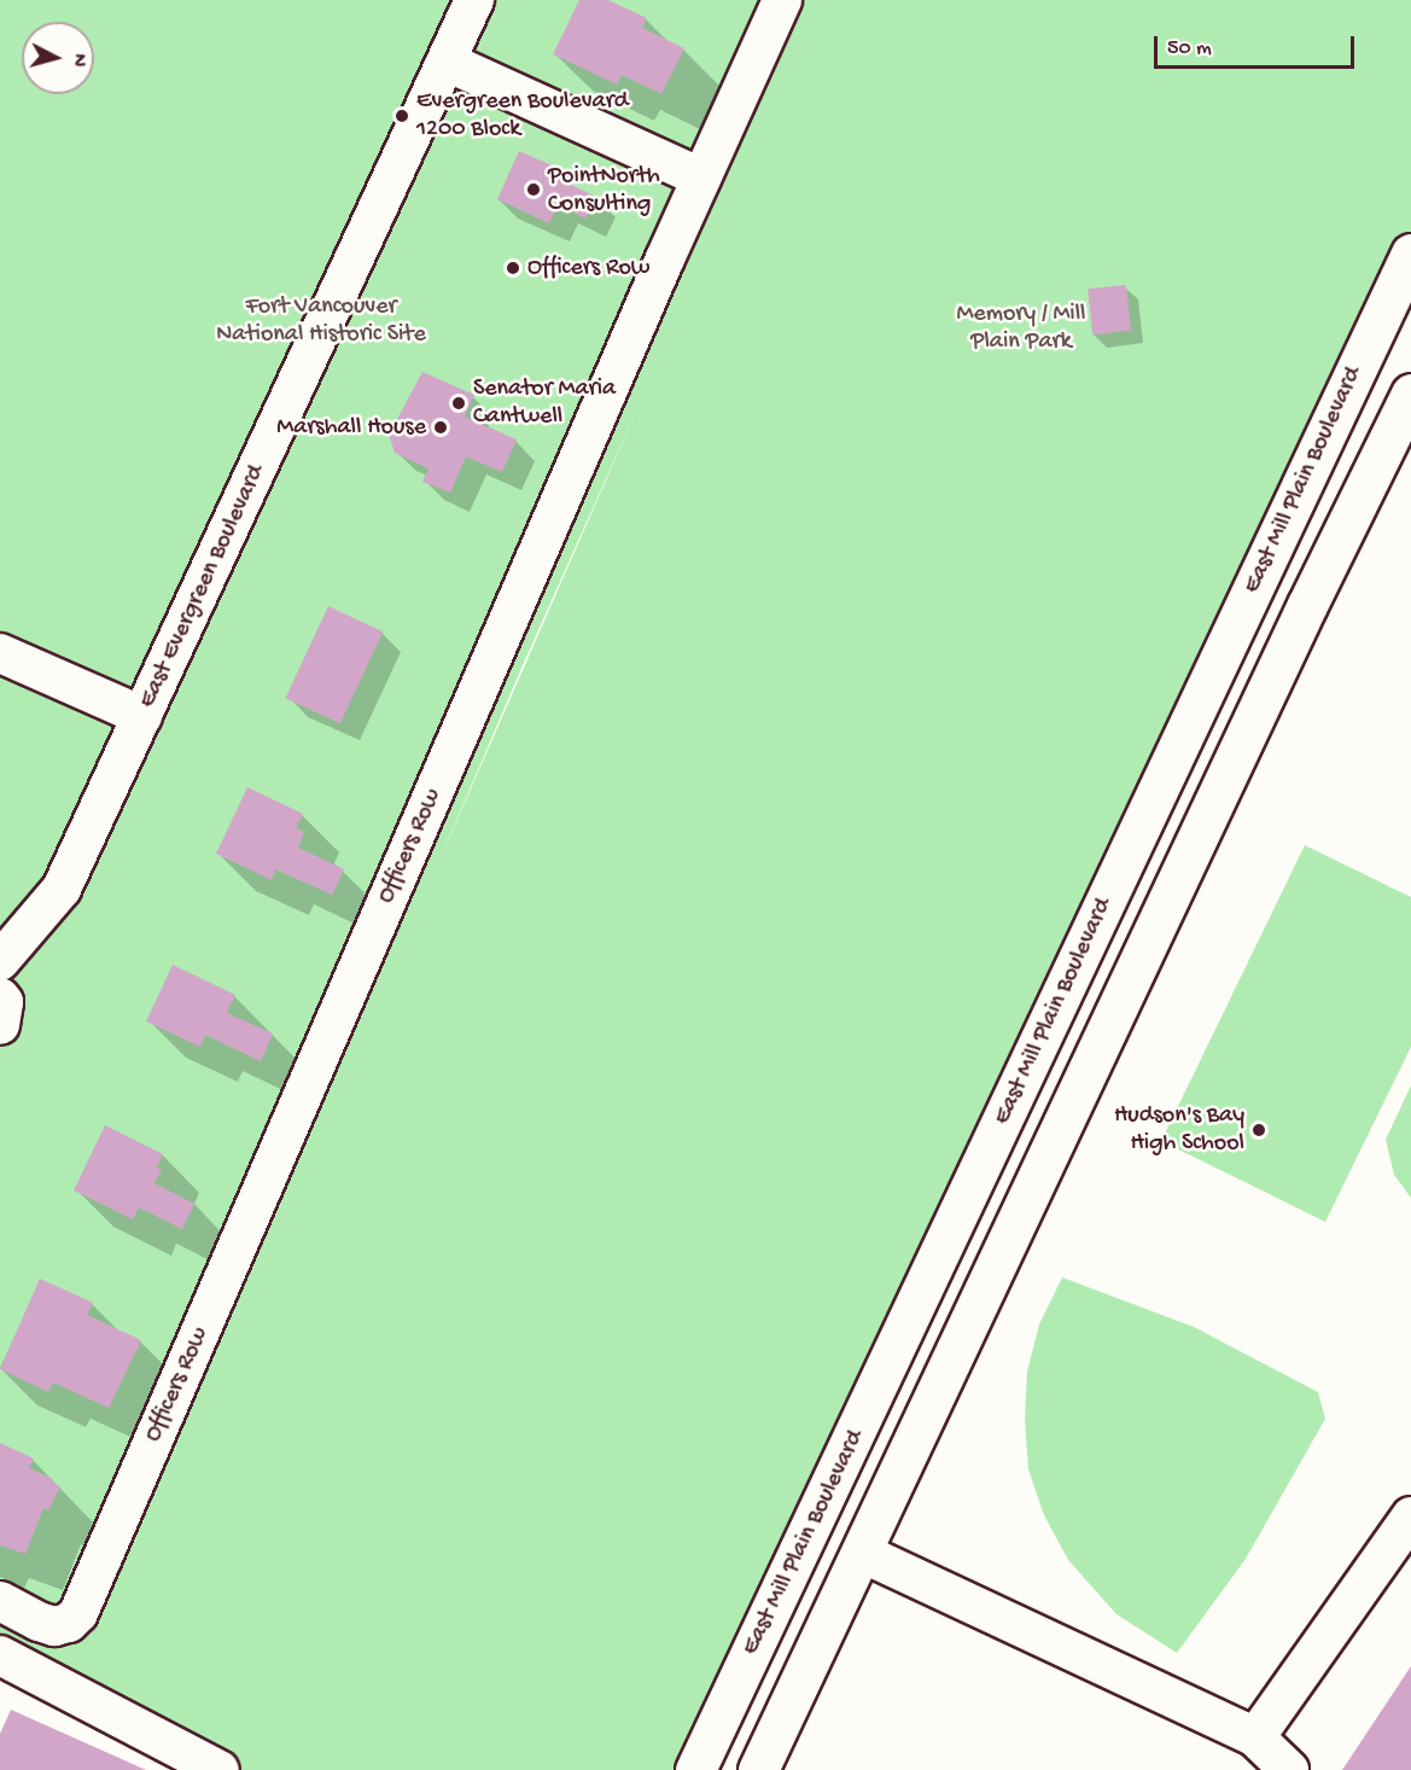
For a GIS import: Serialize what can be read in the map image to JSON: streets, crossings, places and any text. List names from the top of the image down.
{
  "streets": {
    "main road": ["East Mill Plain Boulevard"],
    "street": ["East Evergreen Boulevard", "Officers Row"]
  },
  "parks": ["Fort Vancouver National Historic Site", "Memory / Mill Plain Park"],
  "places": [
    "Evergreen Boulevard 1200 Block",
    "PointNorth Consulting",
    "Officers Row",
    "Senator Maria Cantwell",
    "Marshall House",
    "Hudson's Bay High School"
  ],
  "scale_bar": "50 m",
  "north": "right"
}
